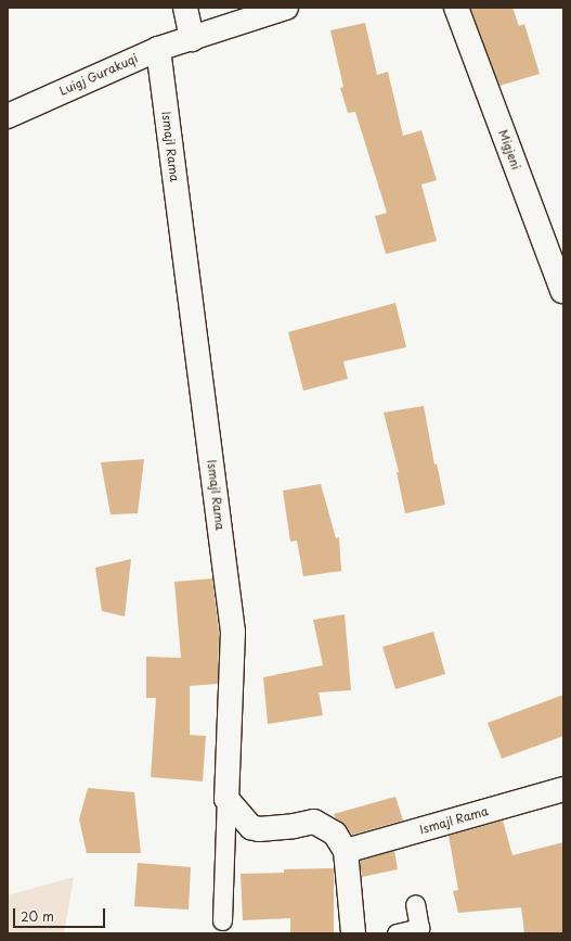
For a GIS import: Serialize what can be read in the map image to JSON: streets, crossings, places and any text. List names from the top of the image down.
{
  "streets": {
    "street": ["Luigj Gurakuqi", "Ismajl Rama", "Migjeni"]
  },
  "crossings": [
    ["Luigj Gurakuqi", "Ismajl Rama"]
  ],
  "scale_bar": "20 m"
}
